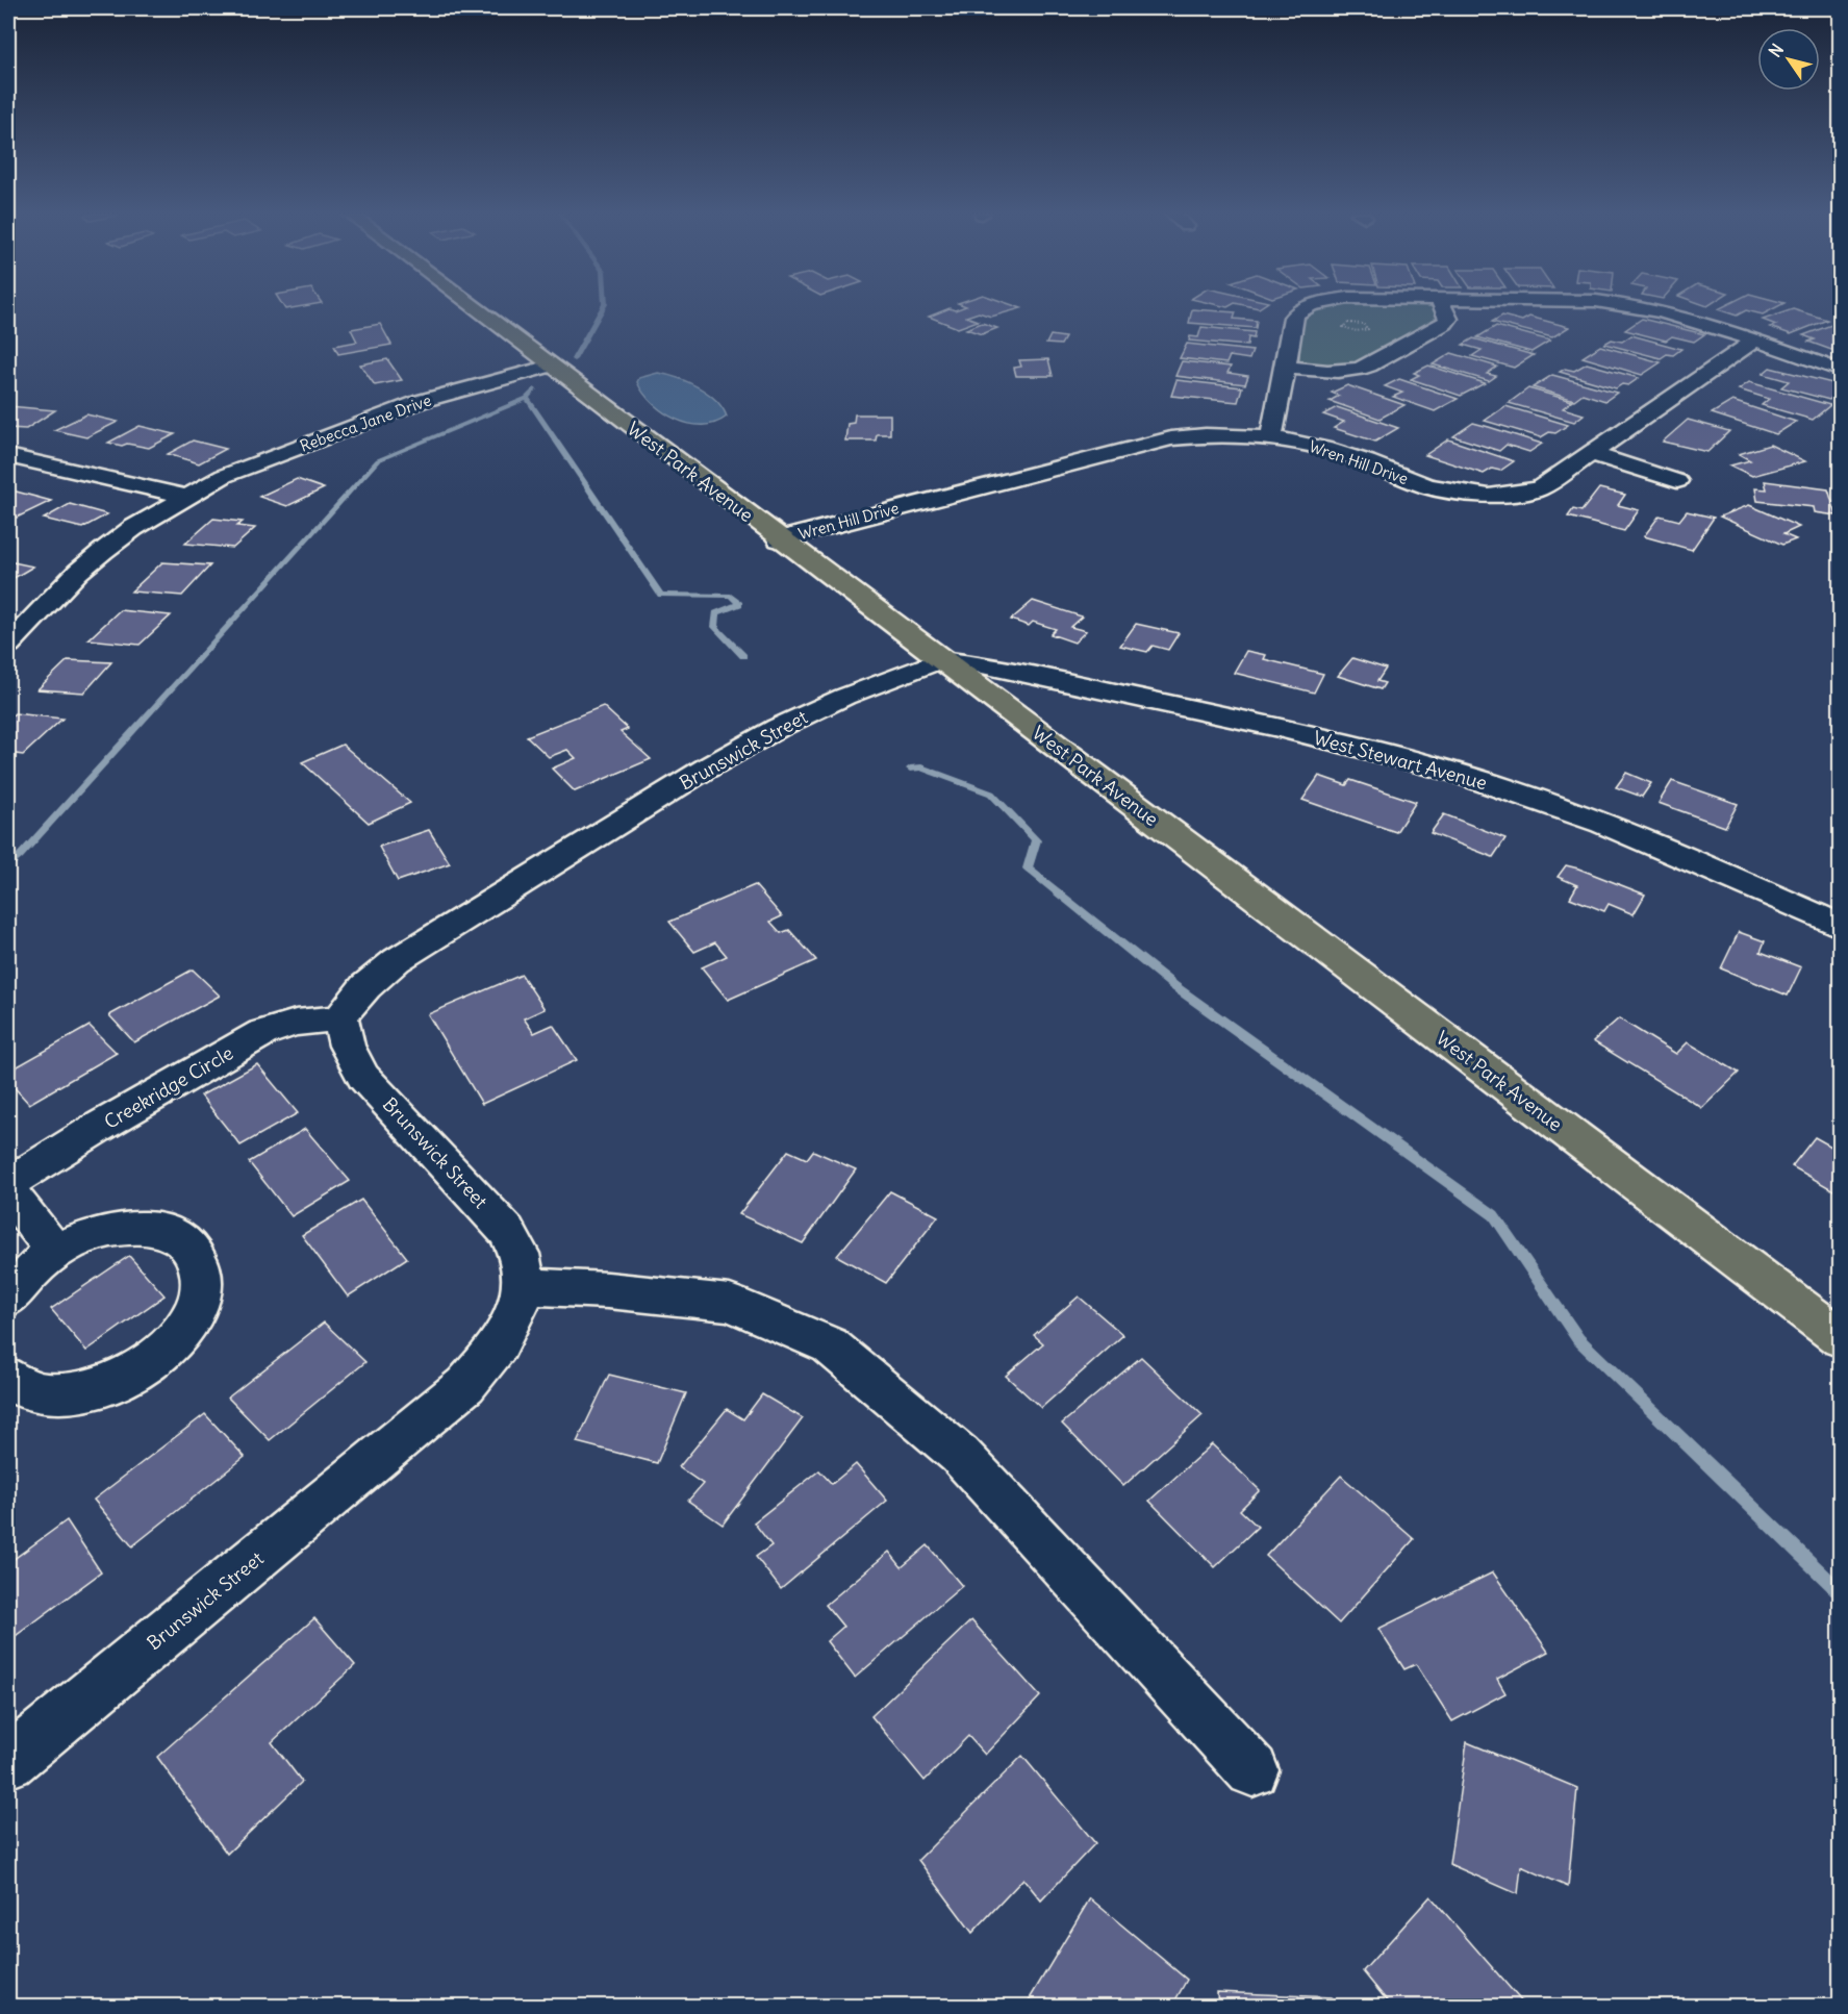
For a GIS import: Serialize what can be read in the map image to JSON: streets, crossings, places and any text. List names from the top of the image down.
{
  "streets": {
    "main road": ["West Park Avenue"],
    "street": [
      "Rebecca Jane Drive",
      "Wren Hill Drive",
      "Brunswick Street",
      "West Stewart Avenue",
      "Creekridge Circle"
    ]
  },
  "crossings": [
    ["Rebecca Jane Drive", "West Park Avenue"],
    ["Wren Hill Drive", "West Park Avenue"],
    ["West Park Avenue", "Brunswick Street"],
    ["West Park Avenue", "West Stewart Avenue"],
    ["Brunswick Street", "West Stewart Avenue"],
    ["Brunswick Street", "Creekridge Circle"]
  ],
  "north": "top left"
}
